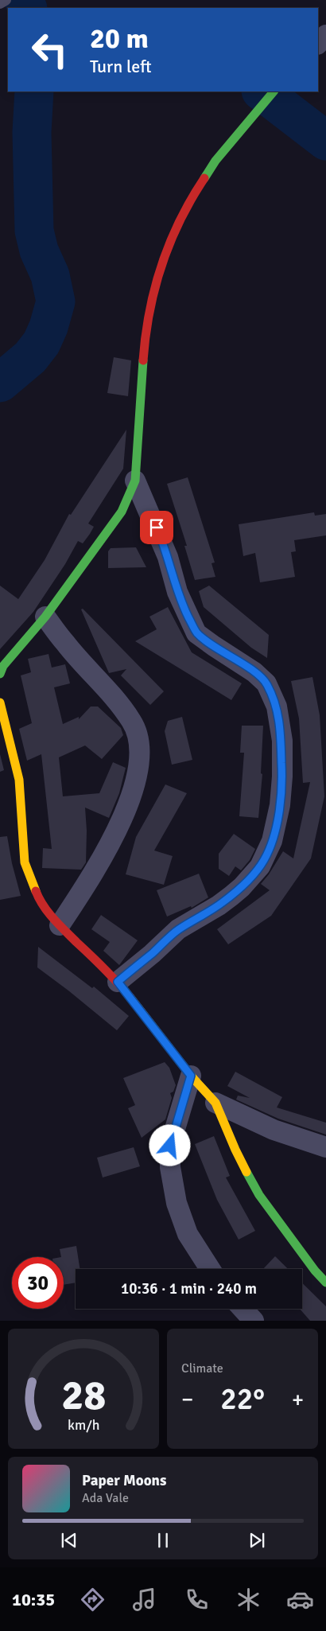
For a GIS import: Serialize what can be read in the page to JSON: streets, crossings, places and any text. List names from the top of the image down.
{
  "page": {
    "turn": ["20 m", "Turn left"],
    "limit": "30",
    "trip": "10:36 · 1 min · 240 m",
    "tile": "Climate",
    "heat": ["−", "22°", "+"],
    "song": ["Paper Moons", "Ada Vale"],
    "tabs": "10:35",
    "gauge": ["28", "km/h"]
  }
}
